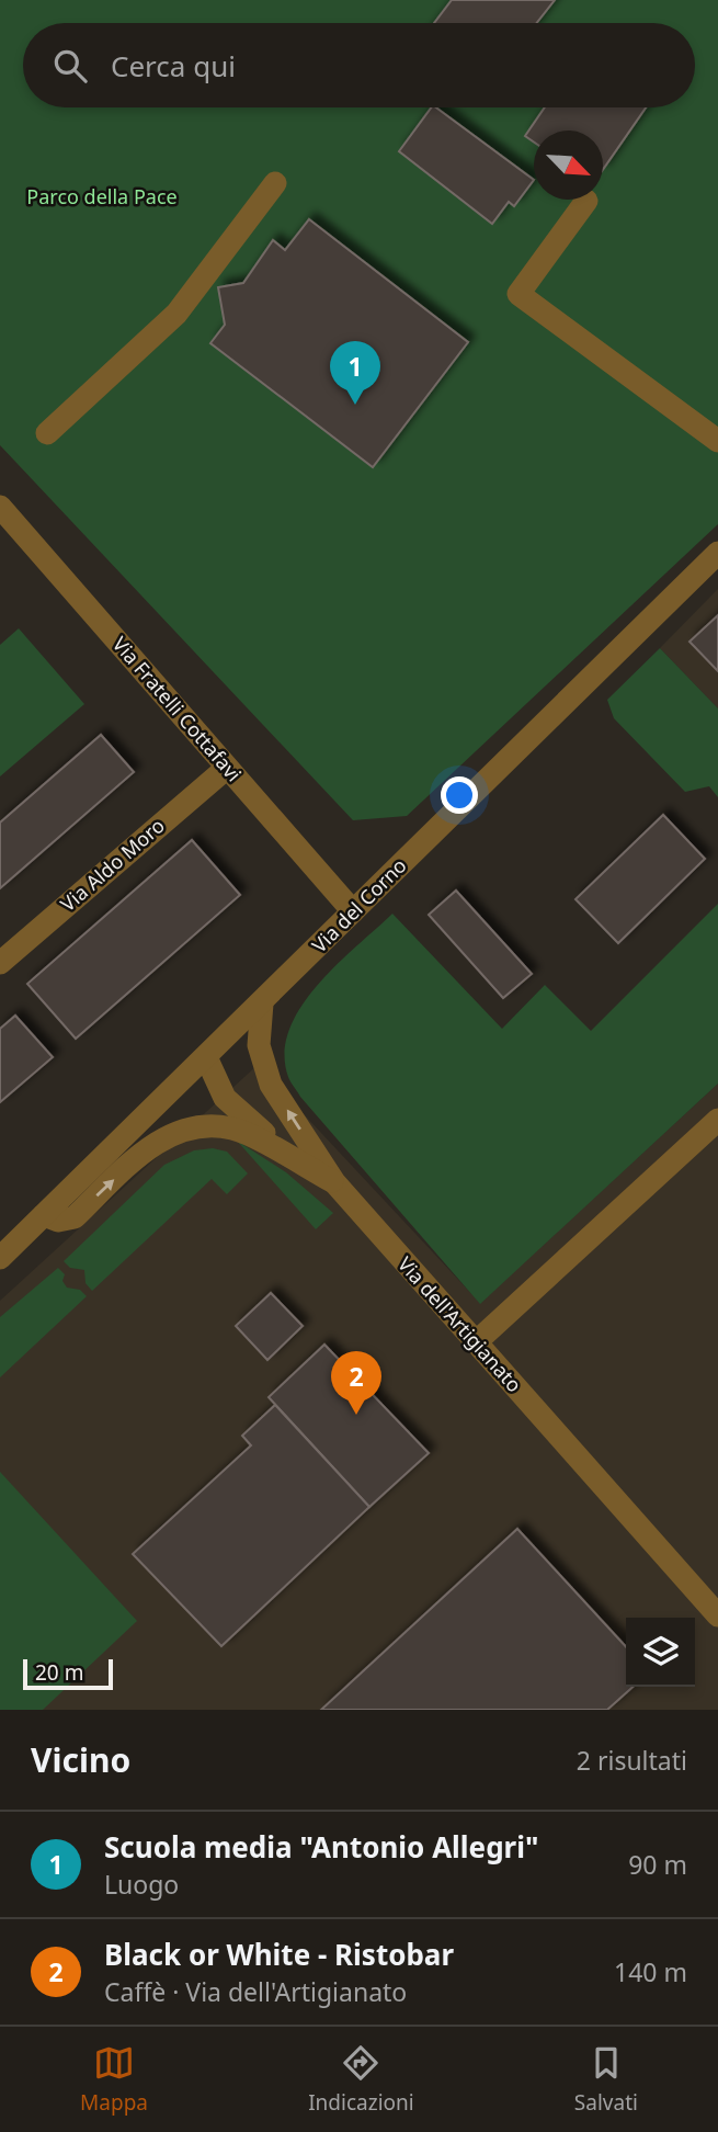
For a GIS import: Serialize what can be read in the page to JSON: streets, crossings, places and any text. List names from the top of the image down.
{
  "streets": {
    "street": [
      "Via Fratelli Cottafavi",
      "Via Aldo Moro",
      "Via del Corno",
      "Via dell'Artigianato"
    ]
  },
  "crossings": [
    ["Via Fratelli Cottafavi", "Via Aldo Moro"],
    ["Via Fratelli Cottafavi", "Via del Corno"],
    ["Via del Corno", "Via dell'Artigianato"]
  ],
  "parks": ["Parco della Pace"],
  "scale_bar": "20 m",
  "north": "bottom right",
  "page": {
    "search": "Cerca qui",
    "pins": ["1", "2"],
    "scale": "20 m",
    "heading": ["Vicino", "2 risultati"],
    "list": [
      {
        "mark": "1",
        "name": "Scuola media \"Antonio Allegri\"",
        "note": "Luogo",
        "value": "90 m"
      },
      {
        "mark": "2",
        "name": "Black or White - Ristobar",
        "note": "Caffè · Via dell'Artigianato",
        "value": "140 m"
      }
    ],
    "nav": ["Mappa", "Indicazioni", "Salvati"]
  }
}
